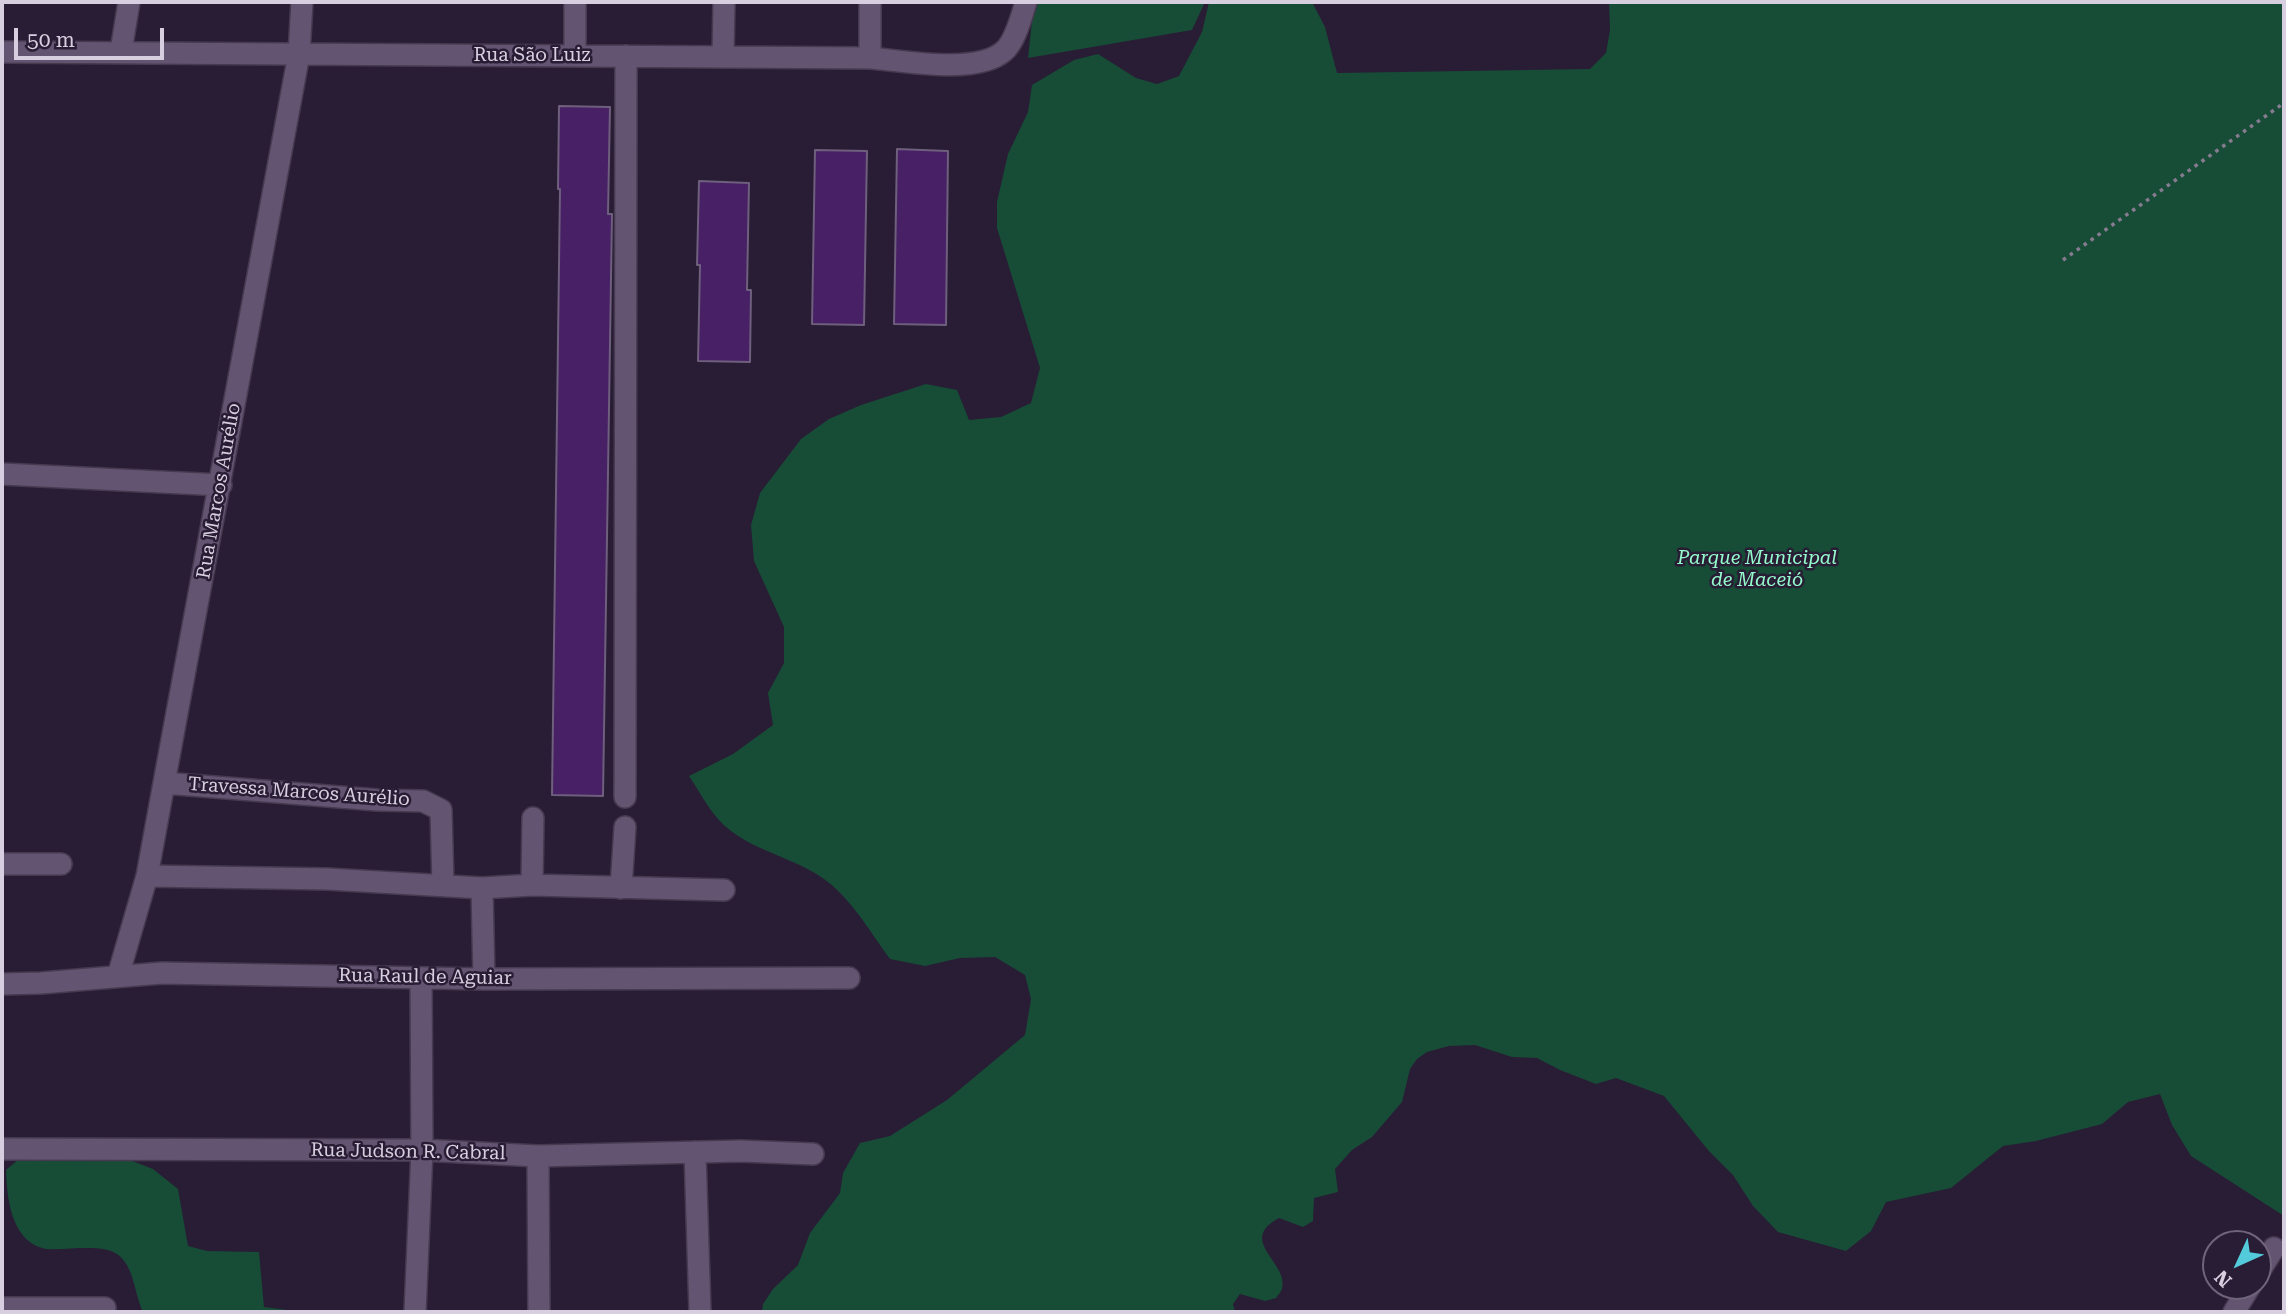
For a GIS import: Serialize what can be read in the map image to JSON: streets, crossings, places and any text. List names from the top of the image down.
{
  "streets": {
    "street": [
      "Rua São Luiz",
      "Rua Marcos Aurélio",
      "Travessa Marcos Aurélio",
      "Rua Raul de Aguiar",
      "Rua Judson R. Cabral"
    ]
  },
  "crossings": [
    ["Rua São Luiz", "Rua Marcos Aurélio"],
    ["Rua Marcos Aurélio", "Travessa Marcos Aurélio"],
    ["Rua Marcos Aurélio", "Rua Raul de Aguiar"]
  ],
  "parks": ["Parque Municipal de Maceió"],
  "scale_bar": "50 m",
  "north": "bottom left"
}
